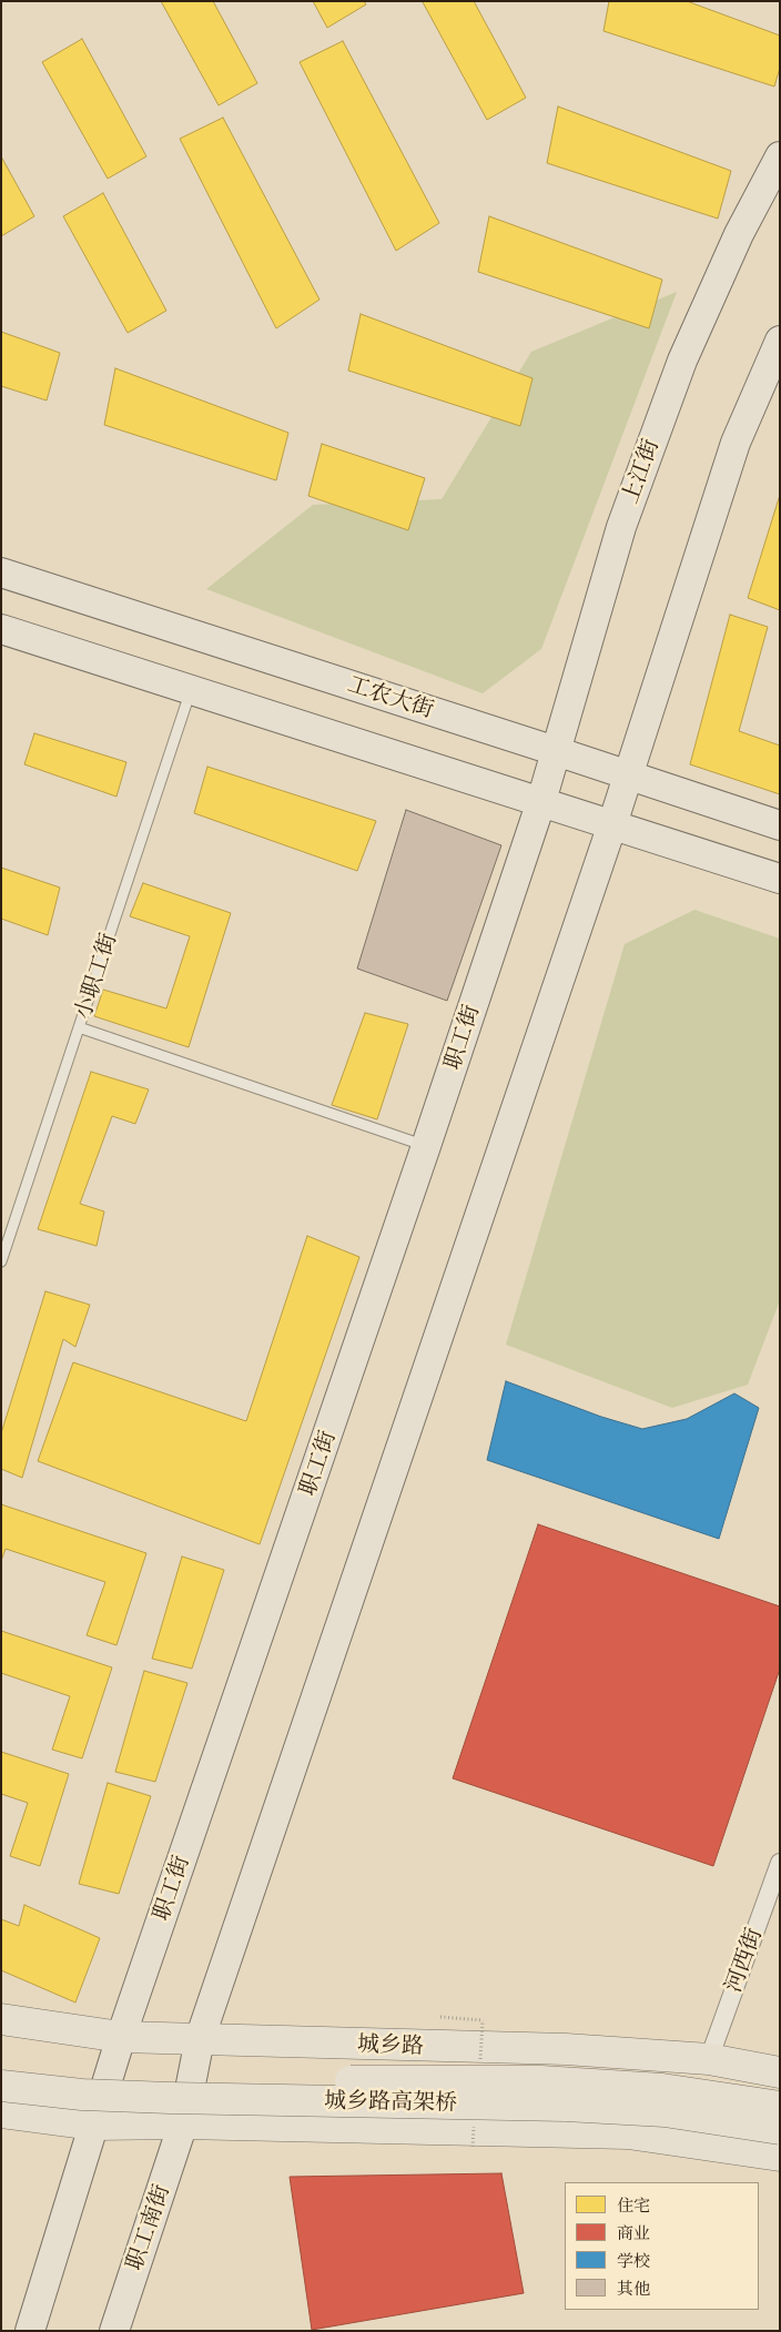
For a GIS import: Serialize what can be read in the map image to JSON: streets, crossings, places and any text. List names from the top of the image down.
{
  "streets": {
    "highway": ["城乡路", "城乡路高架桥"],
    "main road": [
      "上江街",
      "工农大街",
      "职工街",
      "职工南街"
    ],
    "street": ["河西街"],
    "lane": ["小职工街"]
  },
  "crossings": [
    ["上江街", "工农大街"],
    ["上江街", "职工街"],
    ["职工街", "城乡路"],
    ["河西街", "城乡路"]
  ],
  "legend": [
    "住宅",
    "商业",
    "学校",
    "其他"
  ]
}
